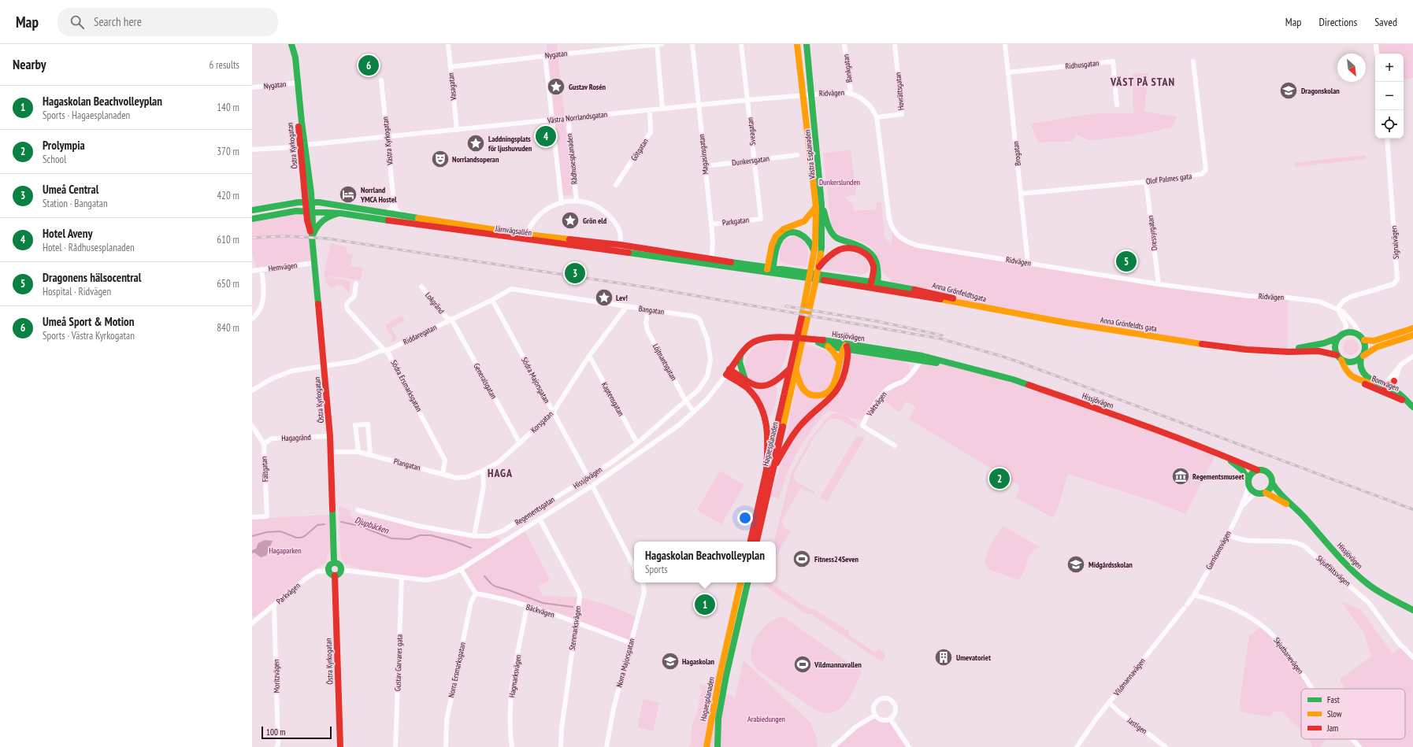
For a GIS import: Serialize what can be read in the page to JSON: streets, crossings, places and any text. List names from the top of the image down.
{
  "streets": {
    "main road": [
      "Östra Kyrkogatan",
      "Västra Esplanaden",
      "Järnvägsallén",
      "Anna Grönfeldtsgata",
      "Anna Grönfeldts gata",
      "Hissjövägen",
      "Bomvägen",
      "Hagaesplanaden"
    ],
    "street": [
      "Nygatan",
      "Ridhusgatan",
      "Bankgatan",
      "Vasagatan",
      "Hovrättsgatan",
      "Ridvägen",
      "Västra Norrlandsgatan",
      "Sveagatan",
      "Västra Kyrkogatan",
      "Götgatan",
      "Brogatan",
      "Magasinsgatan",
      "Rådhusesplanaden",
      "Dunkersgatan",
      "Olof Palmes gata",
      "Parkgatan",
      "Dressyrgatan",
      "Signalvägen",
      "Hemvägen",
      "Lokgränd",
      "Bangatan",
      "Riddaregatan",
      "Löjtnantsgatan",
      "Södra Majorsgatan",
      "Generalsgatan",
      "Södra Ersmarksgatan",
      "Kaptensgatan",
      "Vaktvägen",
      "Korsgatan",
      "Hagagränd",
      "Plangatan",
      "Fältgatan",
      "Regementsgatan",
      "Garnisonsvägen",
      "Skjutfältsvägen",
      "Parkvägen",
      "Bäckvägen",
      "Stenmarksvägen",
      "Skjutbanevägen",
      "Gustav Garvares gata",
      "Norra Majorsgatan",
      "Norra Ersmarksgatan",
      "Moritzvägen",
      "Hagmarksvägen",
      "Vildmannavägen",
      "Jastigen"
    ]
  },
  "crossings": [
    ["Nygatan", "Vasagatan"],
    ["Nygatan", "Östra Kyrkogatan"],
    ["Nygatan", "Rådhusesplanaden"],
    ["Ridhusgatan", "Brogatan"],
    ["Bankgatan", "Ridvägen"],
    ["Vasagatan", "Västra Norrlandsgatan"],
    ["Hovrättsgatan", "Ridvägen"],
    ["Ridvägen", "Västra Norrlandsgatan"],
    ["Ridvägen", "Brogatan"],
    ["Ridvägen", "Västra Esplanaden"],
    ["Ridvägen", "Dressyrgatan"],
    ["Ridvägen", "Signalvägen"],
    ["Ridvägen", "Bomvägen"],
    ["Västra Norrlandsgatan", "Sveagatan"],
    ["Västra Norrlandsgatan", "Västra Kyrkogatan"],
    ["Västra Norrlandsgatan", "Östra Kyrkogatan"],
    ["Västra Norrlandsgatan", "Götgatan"],
    ["Västra Norrlandsgatan", "Magasinsgatan"],
    ["Västra Norrlandsgatan", "Västra Esplanaden"],
    ["Västra Norrlandsgatan", "Rådhusesplanaden"],
    ["Sveagatan", "Dunkersgatan"],
    ["Sveagatan", "Parkgatan"],
    ["Västra Kyrkogatan", "Järnvägsallén"],
    ["Östra Kyrkogatan", "Järnvägsallén"],
    ["Östra Kyrkogatan", "Hemvägen"],
    ["Östra Kyrkogatan", "Riddaregatan"],
    ["Östra Kyrkogatan", "Hissjövägen"],
    ["Östra Kyrkogatan", "Hagagränd"],
    ["Östra Kyrkogatan", "Plangatan"],
    ["Östra Kyrkogatan", "Parkvägen"],
    ["Brogatan", "Olof Palmes gata"],
    ["Magasinsgatan", "Dunkersgatan"],
    ["Magasinsgatan", "Parkgatan"],
    ["Magasinsgatan", "Järnvägsallén"],
    ["Västra Esplanaden", "Hagaesplanaden"],
    ["Olof Palmes gata", "Dressyrgatan"],
    ["Järnvägsallén", "Anna Grönfeldtsgata"],
    ["Anna Grönfeldtsgata", "Anna Grönfeldts gata"],
    ["Lokgränd", "Riddaregatan"],
    ["Lokgränd", "Generalsgatan"],
    ["Bangatan", "Riddaregatan"],
    ["Bangatan", "Löjtnantsgatan"],
    ["Bangatan", "Korsgatan"],
    ["Bangatan", "Regementsgatan"],
    ["Riddaregatan", "Södra Majorsgatan"],
    ["Riddaregatan", "Generalsgatan"],
    ["Riddaregatan", "Södra Ersmarksgatan"],
    ["Hissjövägen", "Löjtnantsgatan"],
    ["Hissjövägen", "Vaktvägen"],
    ["Hissjövägen", "Garnisonsvägen"],
    ["Hissjövägen", "Parkvägen"],
    ["Hissjövägen", "Stenmarksvägen"],
    ["Hissjövägen", "Gustav Garvares gata"],
    ["Löjtnantsgatan", "Regementsgatan"],
    ["Södra Majorsgatan", "Korsgatan"],
    ["Södra Majorsgatan", "Regementsgatan"],
    ["Generalsgatan", "Korsgatan"],
    ["Södra Ersmarksgatan", "Plangatan"],
    ["Kaptensgatan", "Korsgatan"],
    ["Kaptensgatan", "Regementsgatan"],
    ["Korsgatan", "Plangatan"],
    ["Hagagränd", "Fältgatan"],
    ["Garnisonsvägen", "Skjutfältsvägen"],
    ["Garnisonsvägen", "Skjutbanevägen"],
    ["Garnisonsvägen", "Vildmannavägen"],
    ["Parkvägen", "Moritzvägen"],
    ["Bäckvägen", "Stenmarksvägen"],
    ["Bäckvägen", "Norra Majorsgatan"],
    ["Bäckvägen", "Norra Ersmarksgatan"],
    ["Bäckvägen", "Hagmarksvägen"],
    ["Skjutbanevägen", "Vildmannavägen"],
    ["Vildmannavägen", "Jastigen"]
  ],
  "districts": ["VÄST PÅ STAN", "HAGA"],
  "water": ["Djupbäcken"],
  "parks": ["Dunkerslunden", "Hagaparken", "Arabiedungen"],
  "places": {
    "place": [
      "Gustav Rosén",
      "Laddningsplats för ljushuvuden",
      "Grön eld",
      "Lev!"
    ],
    "school or university": ["Dragonskolan", "Midgårdsskolan", "Hagaskolan"],
    "theatre": ["Norrlandsoperan"],
    "hotel": ["Norrland YMCA Hostel"],
    "museum": ["Regementsmuseet"],
    "sports": ["Fitness24Seven", "Vildmannavallen"],
    "building": ["Umevatoriet"]
  },
  "legend": ["Fast", "Slow", "Jam"],
  "scale_bar": "100 m",
  "north": "bottom right",
  "page": {
    "header": "Map",
    "search": "Search here",
    "nav": ["Map", "Directions", "Saved"],
    "heading": ["Nearby", "6 results"],
    "map_buttons": ["+", "−"],
    "pins": [
      "6",
      "4",
      "5",
      "3",
      "2",
      "1"
    ],
    "list": [
      {
        "mark": "1",
        "name": "Hagaskolan Beachvolleyplan",
        "note": "Sports · Hagaesplanaden",
        "value": "140 m"
      },
      {
        "mark": "2",
        "name": "Prolympia",
        "note": "School",
        "value": "370 m"
      },
      {
        "mark": "3",
        "name": "Umeå Central",
        "note": "Station · Bangatan",
        "value": "420 m"
      },
      {
        "mark": "4",
        "name": "Hotel Aveny",
        "note": "Hotel · Rådhusesplanaden",
        "value": "610 m"
      },
      {
        "mark": "5",
        "name": "Dragonens hälsocentral",
        "note": "Hospital · Ridvägen",
        "value": "650 m"
      },
      {
        "mark": "6",
        "name": "Umeå Sport & Motion",
        "note": "Sports · Västra Kyrkogatan",
        "value": "840 m"
      }
    ],
    "popup": ["Hagaskolan Beachvolleyplan", "Sports"],
    "scale": "100 m"
  }
}
